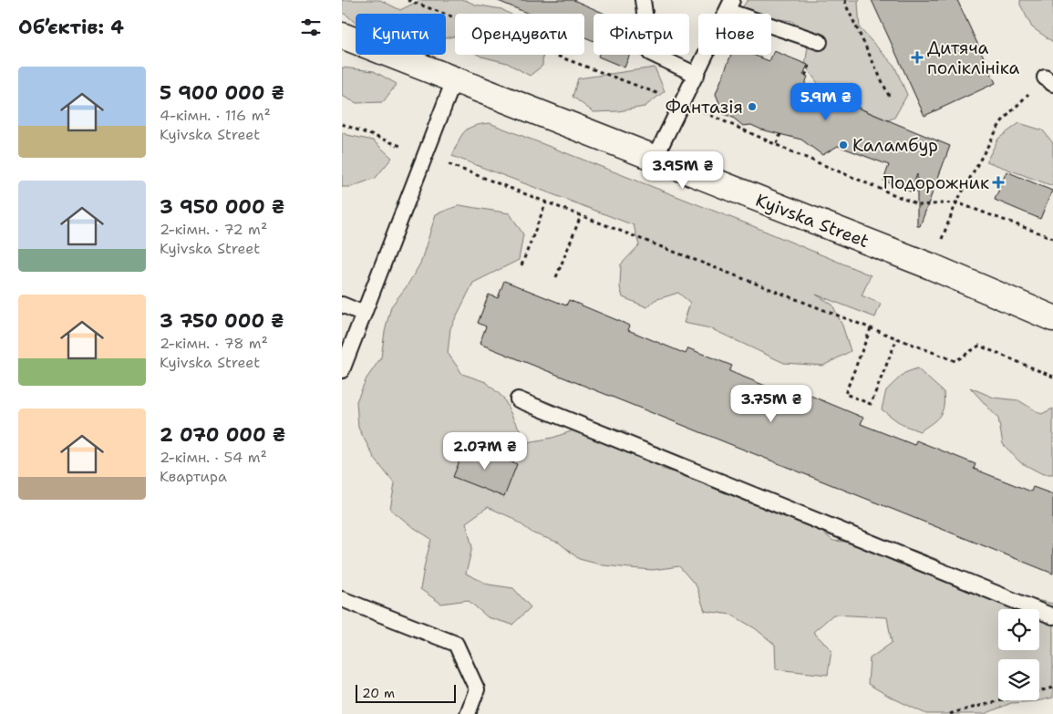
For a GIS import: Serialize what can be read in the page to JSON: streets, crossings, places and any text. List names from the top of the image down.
{
  "streets": {
    "main road": ["Kyivska Street"]
  },
  "places": {
    "health": ["Дитяча поліклініка", "Подорожник"],
    "other": ["Фантазія", "Каламбур"]
  },
  "scale_bar": "20 m",
  "page": {
    "heading": "Об’єктів: 4",
    "chip": [
      "Купити",
      "Орендувати",
      "Фільтри",
      "Нове"
    ],
    "list": [
      {
        "name": "5 900 000 ₴",
        "note": "4-кімн. · 116 m² · Kyivska Street"
      },
      {
        "name": "3 950 000 ₴",
        "note": "2-кімн. · 72 m² · Kyivska Street"
      },
      {
        "name": "3 750 000 ₴",
        "note": "2-кімн. · 78 m² · Kyivska Street"
      },
      {
        "name": "2 070 000 ₴",
        "note": "2-кімн. · 54 m² · Квартира"
      }
    ],
    "price": [
      "5.9M ₴",
      "3.95M ₴",
      "3.75M ₴",
      "2.07M ₴"
    ],
    "scale": "20 m"
  }
}
